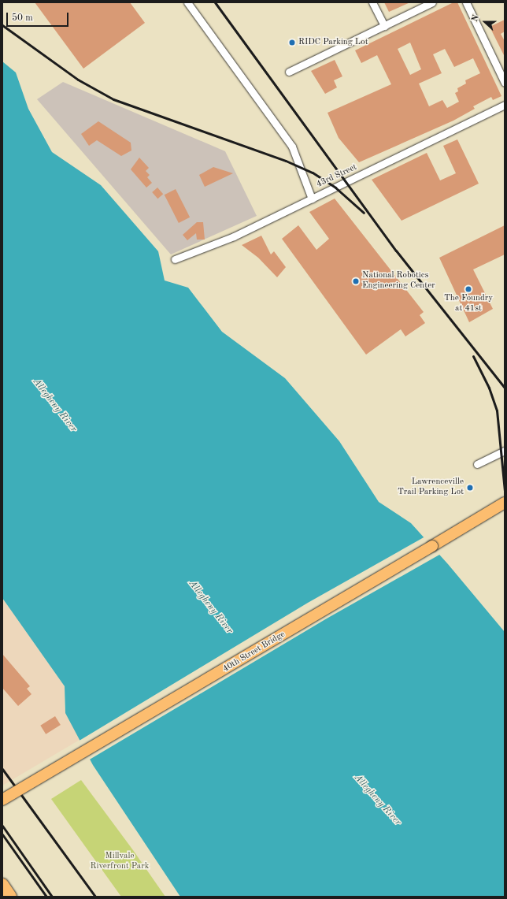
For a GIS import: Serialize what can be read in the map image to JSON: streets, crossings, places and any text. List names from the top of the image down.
{
  "streets": {
    "main road": ["40th Street Bridge"],
    "street": ["43rd Street"]
  },
  "water": ["Allegheny River"],
  "parks": ["Millvale Riverfront Park"],
  "places": [
    "RIDC Parking Lot",
    "National Robotics Engineering Center",
    "The Foundry at 41st",
    "Lawrenceville Trail Parking Lot"
  ],
  "scale_bar": "50 m",
  "north": "left"
}
